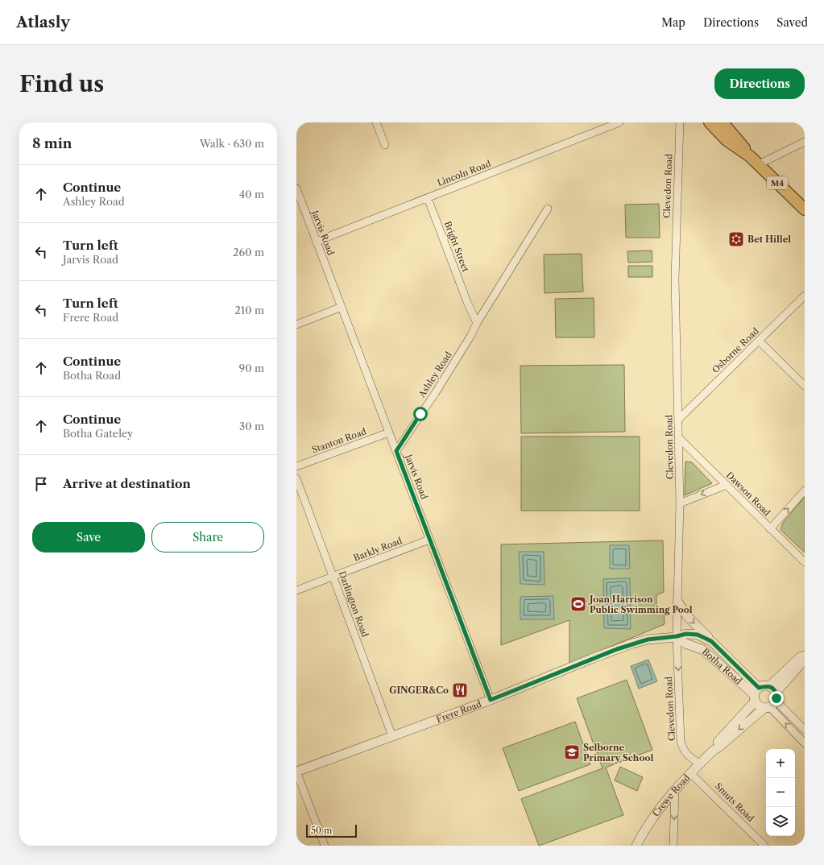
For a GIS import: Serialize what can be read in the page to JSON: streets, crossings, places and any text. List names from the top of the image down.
{
  "streets": {
    "main road": ["M4"],
    "street": [
      "Lincoln Road",
      "Clevedon Road",
      "Jarvis Road",
      "Bright Street",
      "Osborne Road",
      "Ashley Road",
      "Stanton Road",
      "Dawson Road",
      "Barkly Road",
      "Darlington Road",
      "Botha Road",
      "Frere Road",
      "Crewe Road",
      "Smuts Road"
    ]
  },
  "crossings": [
    ["Lincoln Road", "Jarvis Road"],
    ["Lincoln Road", "Bright Street"],
    ["Clevedon Road", "Osborne Road"],
    ["Clevedon Road", "Dawson Road"],
    ["Clevedon Road", "Botha Road"],
    ["Clevedon Road", "Frere Road"],
    ["Clevedon Road", "Crewe Road"],
    ["Jarvis Road", "Ashley Road"],
    ["Jarvis Road", "Stanton Road"],
    ["Jarvis Road", "Barkly Road"],
    ["Jarvis Road", "Frere Road"],
    ["Bright Street", "Ashley Road"],
    ["Barkly Road", "Darlington Road"],
    ["Darlington Road", "Frere Road"],
    ["Botha Road", "Frere Road"],
    ["Botha Road", "Crewe Road"],
    ["Crewe Road", "Smuts Road"]
  ],
  "places": {
    "synagogue": ["Bet Hillel"],
    "sports": ["Joan Harrison Public Swimming Pool"],
    "restaurant": ["GINGER&Co"],
    "school or university": ["Selborne Primary School"]
  },
  "scale_bar": "50 m",
  "page": {
    "header": "Atlasly",
    "nav": ["Map", "Directions", "Saved"],
    "buttons": [
      "Directions",
      ["Save", "Share"]
    ],
    "title": "Find us",
    "heading": ["8 min", "Walk · 630 m"],
    "list": [
      ["Continue", "Ashley Road", "40 m"],
      ["Turn left", "Jarvis Road", "260 m"],
      ["Turn left", "Frere Road", "210 m"],
      ["Continue", "Botha Road", "90 m"],
      ["Continue", "Botha Gateley", "30 m"],
      "Arrive at destination"
    ],
    "map_buttons": ["+", "−"],
    "scale": "50 m"
  }
}
